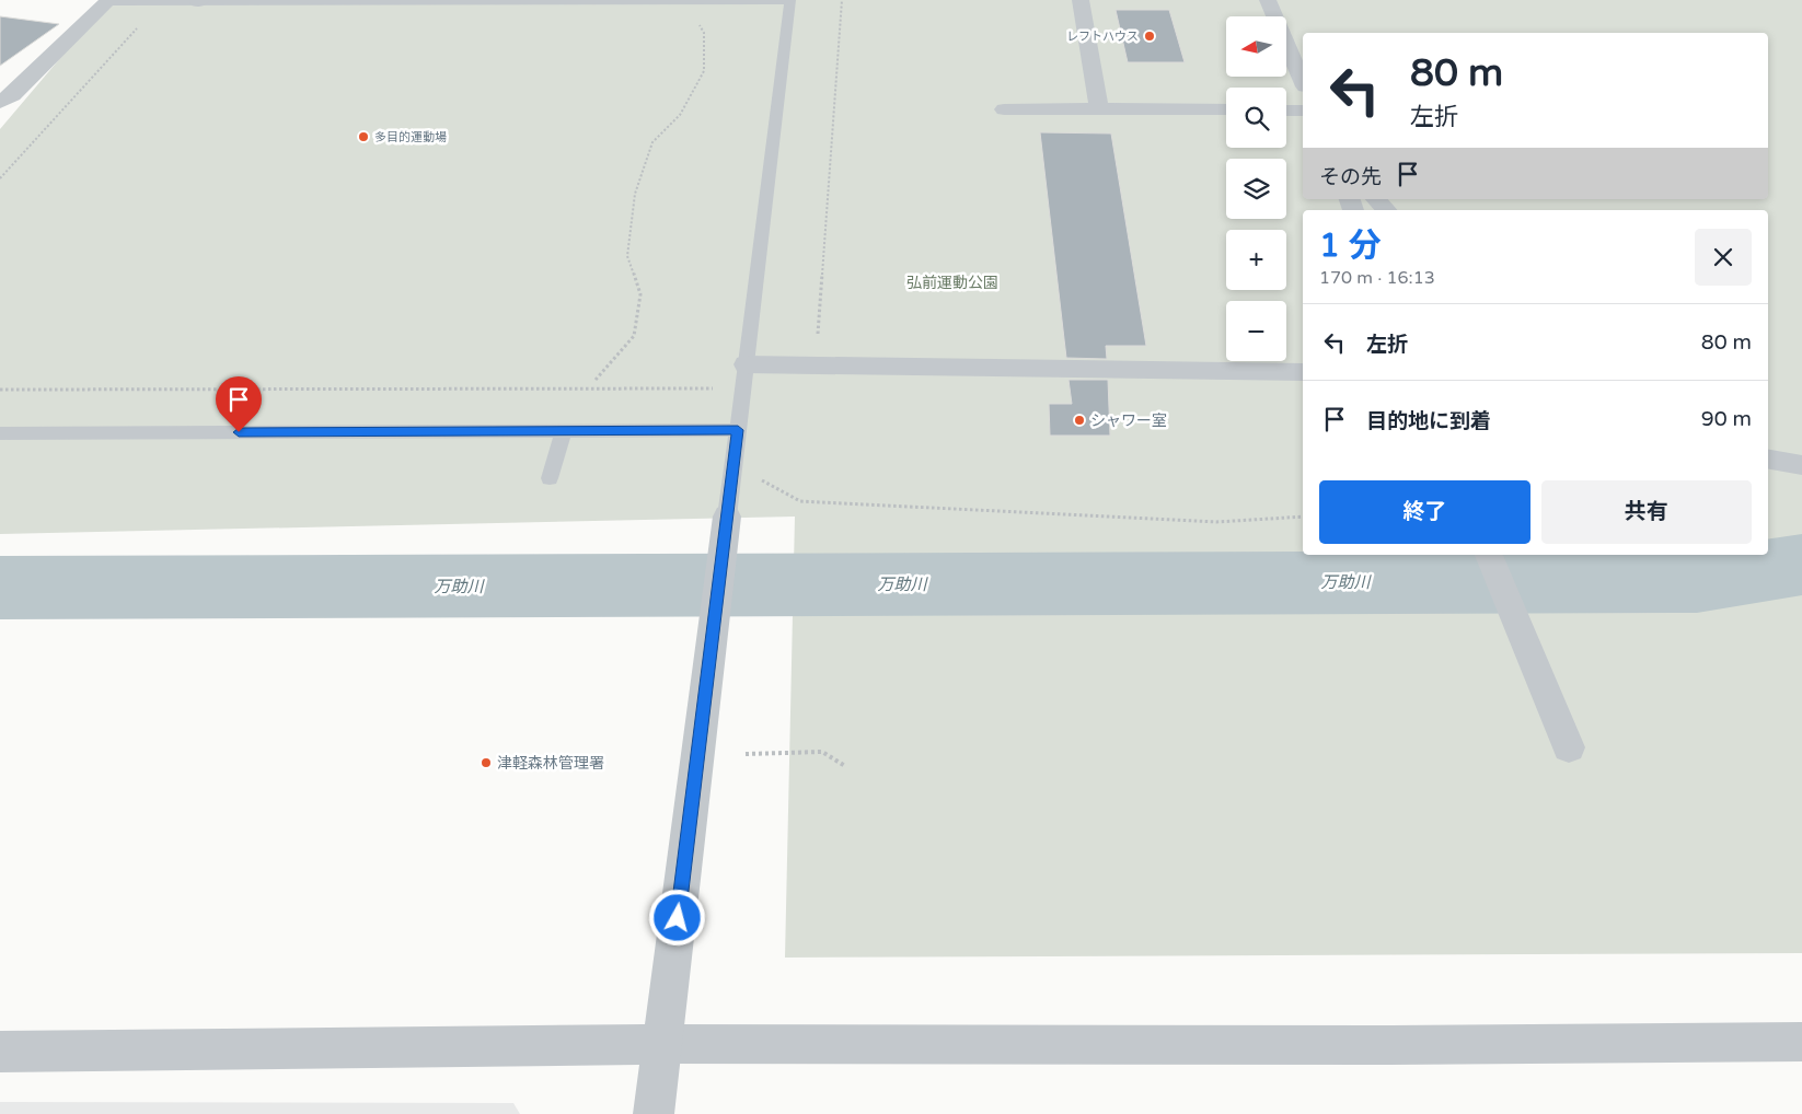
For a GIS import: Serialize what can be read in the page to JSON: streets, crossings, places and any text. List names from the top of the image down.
{
  "water": ["万助川"],
  "parks": ["弘前運動公園"],
  "places": [
    "レフトハウス",
    "多目的運動場",
    "シャワー室",
    "津軽森林管理署"
  ],
  "north": "left",
  "page": {
    "map_buttons": ["+", "−"],
    "turn": ["80 m", "左折"],
    "then": "その先",
    "heading": ["1 分", "170 m · 16:13"],
    "list": [
      {
        "name": "左折",
        "value": "80 m"
      },
      {
        "name": "目的地に到着",
        "value": "90 m"
      }
    ],
    "buttons": ["終了", "共有"]
  }
}
